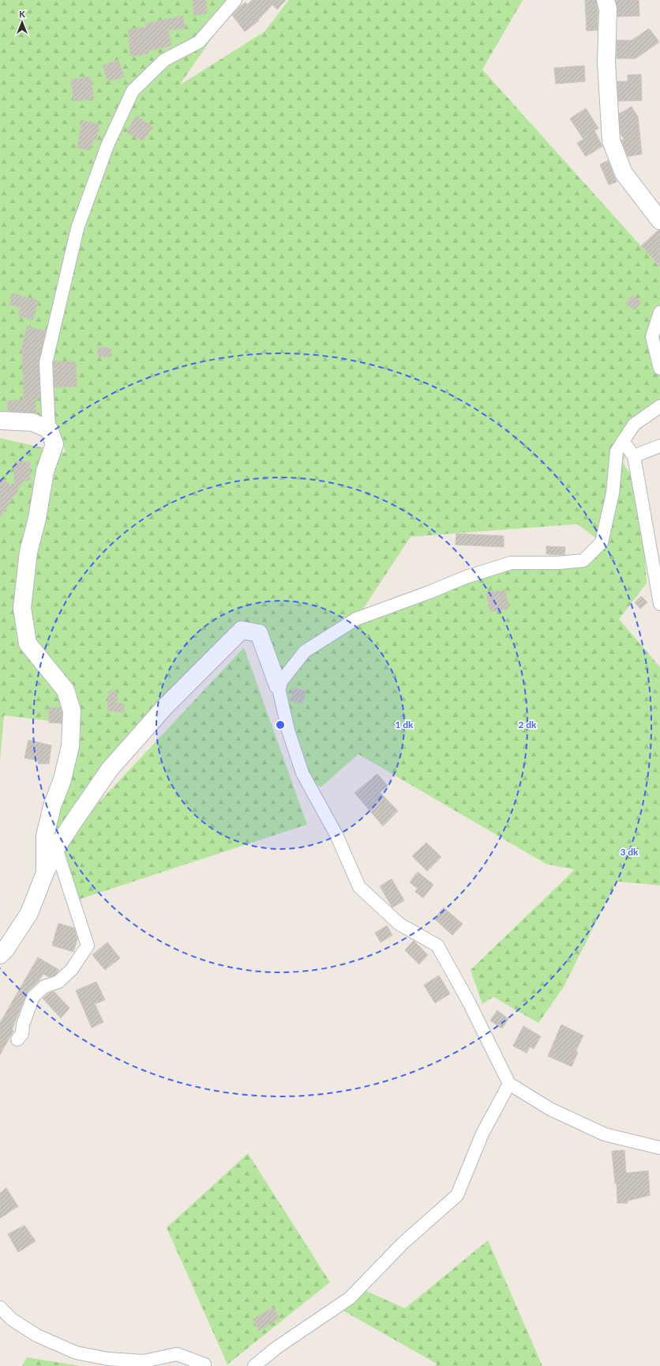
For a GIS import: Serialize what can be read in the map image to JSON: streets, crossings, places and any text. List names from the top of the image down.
{
  "north": "top",
  "rings": ["1 dk", "2 dk", "3 dk"]
}
